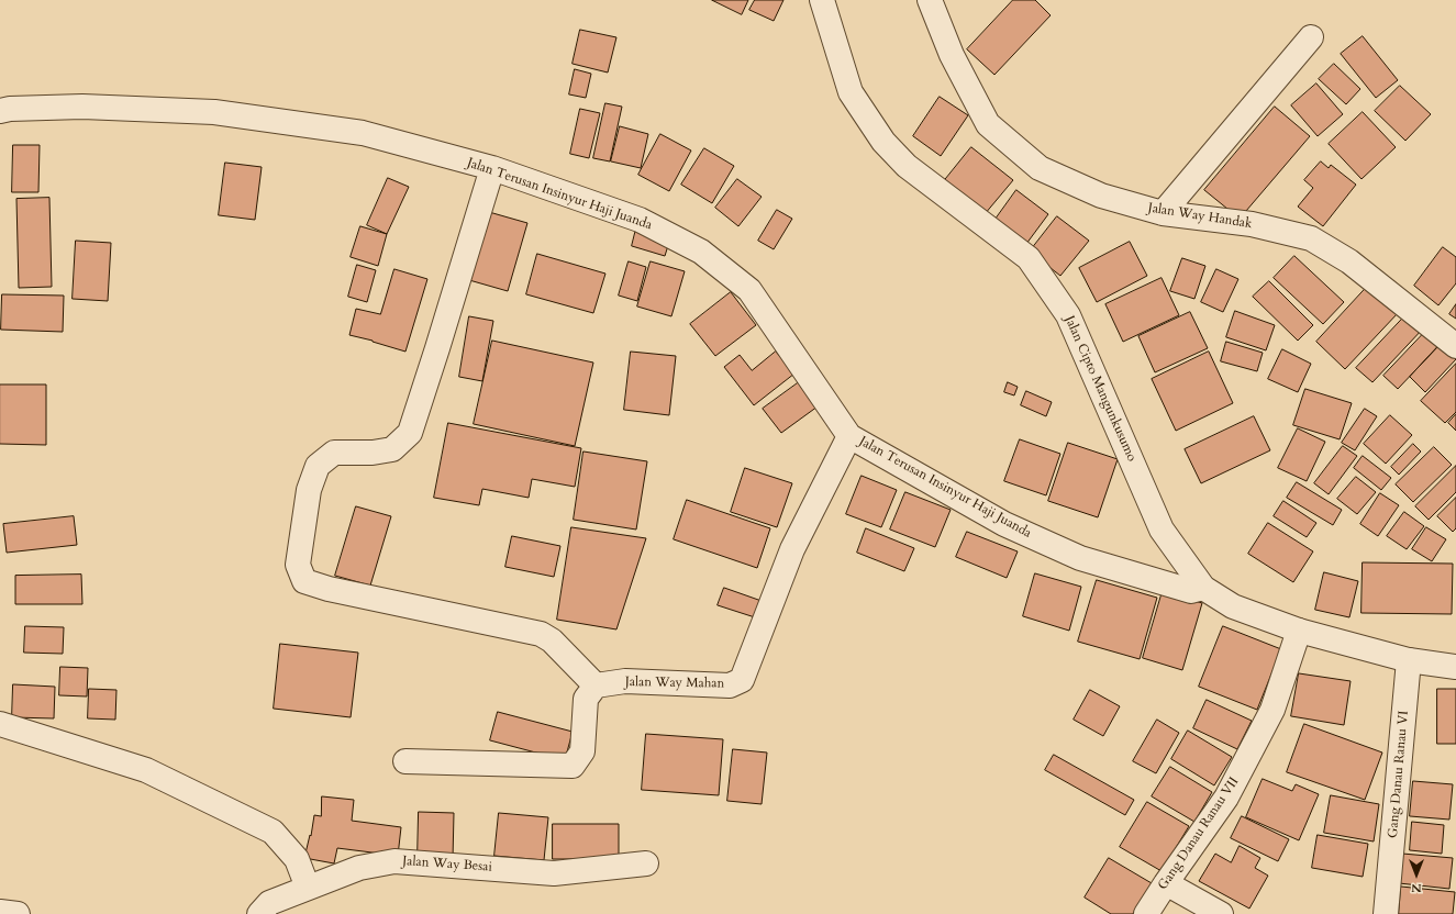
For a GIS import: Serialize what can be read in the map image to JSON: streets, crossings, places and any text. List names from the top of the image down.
{
  "streets": {
    "street": [
      "Jalan Terusan Insinyur Haji Juanda",
      "Jalan Way Handak",
      "Jalan Cipto Mangunkusumo",
      "Jalan Way Mahan",
      "Gang Danau Ranau VI",
      "Gang Danau Ranau VII",
      "Jalan Way Besai"
    ]
  },
  "crossings": [
    ["Jalan Terusan Insinyur Haji Juanda", "Jalan Cipto Mangunkusumo"],
    ["Jalan Terusan Insinyur Haji Juanda", "Jalan Way Mahan"],
    ["Jalan Cipto Mangunkusumo", "Gang Danau Ranau VI"],
    ["Jalan Cipto Mangunkusumo", "Gang Danau Ranau VII"]
  ],
  "north": "bottom"
}
